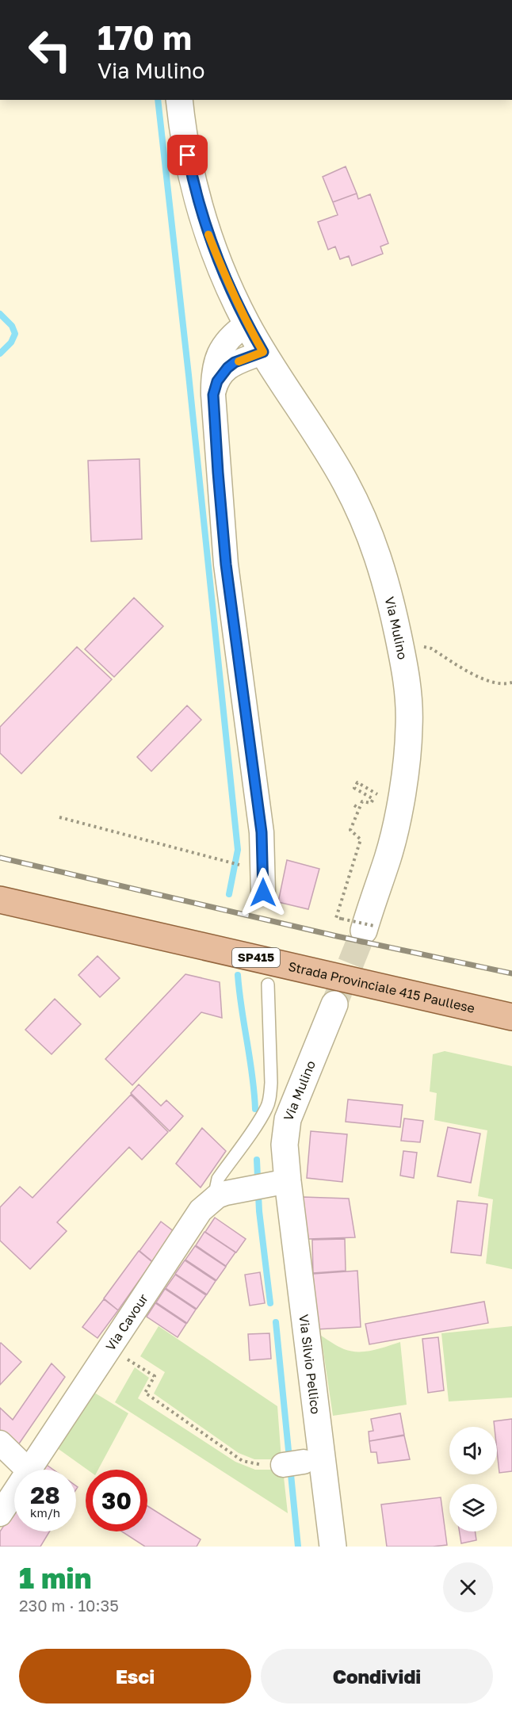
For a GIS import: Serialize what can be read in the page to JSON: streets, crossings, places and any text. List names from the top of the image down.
{
  "streets": {
    "main road": ["SP415", "Strada Provinciale 415 Paullese"],
    "street": ["Via Mulino", "Via Cavour", "Via Silvio Pellico"]
  },
  "crossings": [
    ["Via Mulino", "Via Cavour"],
    ["Via Mulino", "Via Silvio Pellico"],
    ["Via Cavour", "Via Silvio Pellico"]
  ],
  "page": {
    "turn": ["170 m", "Via Mulino"],
    "speed": "28 km/h",
    "limit": "30",
    "heading": ["1 min", "230 m · 10:35"],
    "buttons": ["Esci", "Condividi"]
  }
}
